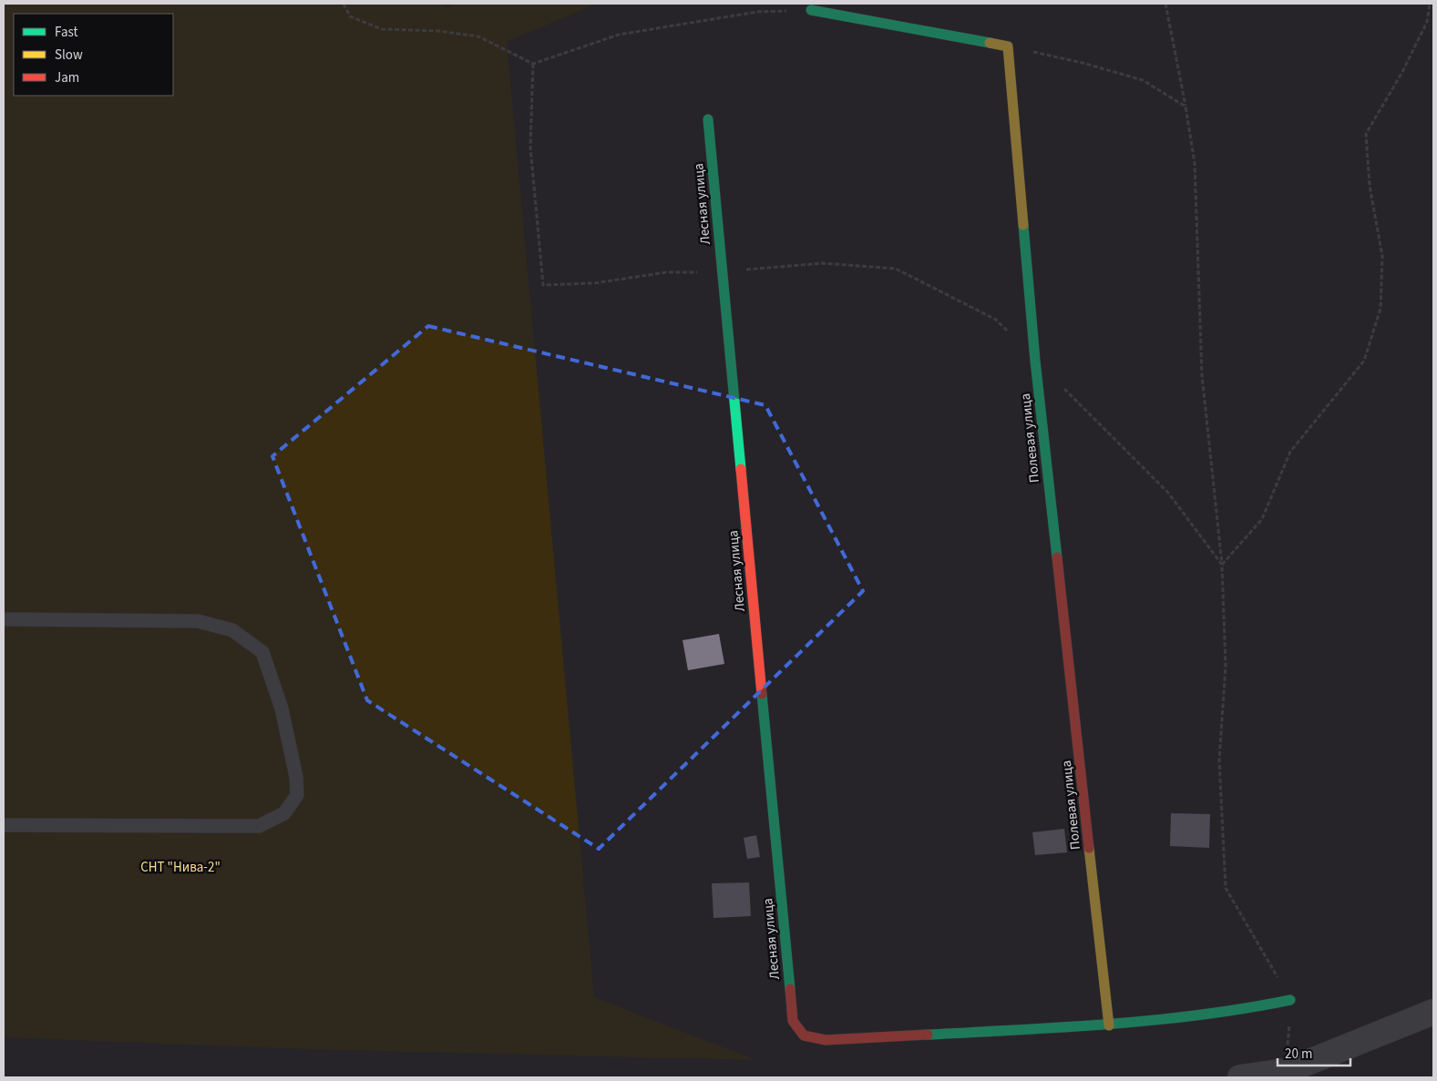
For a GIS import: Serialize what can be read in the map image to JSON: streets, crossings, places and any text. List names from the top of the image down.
{
  "streets": {
    "street": ["Лесная улица", "Полевая улица"]
  },
  "crossings": [
    ["Лесная улица", "Полевая улица"]
  ],
  "parks": ["СНТ \"Нива-2\""],
  "legend": ["Fast", "Slow", "Jam"],
  "scale_bar": "20 m"
}
